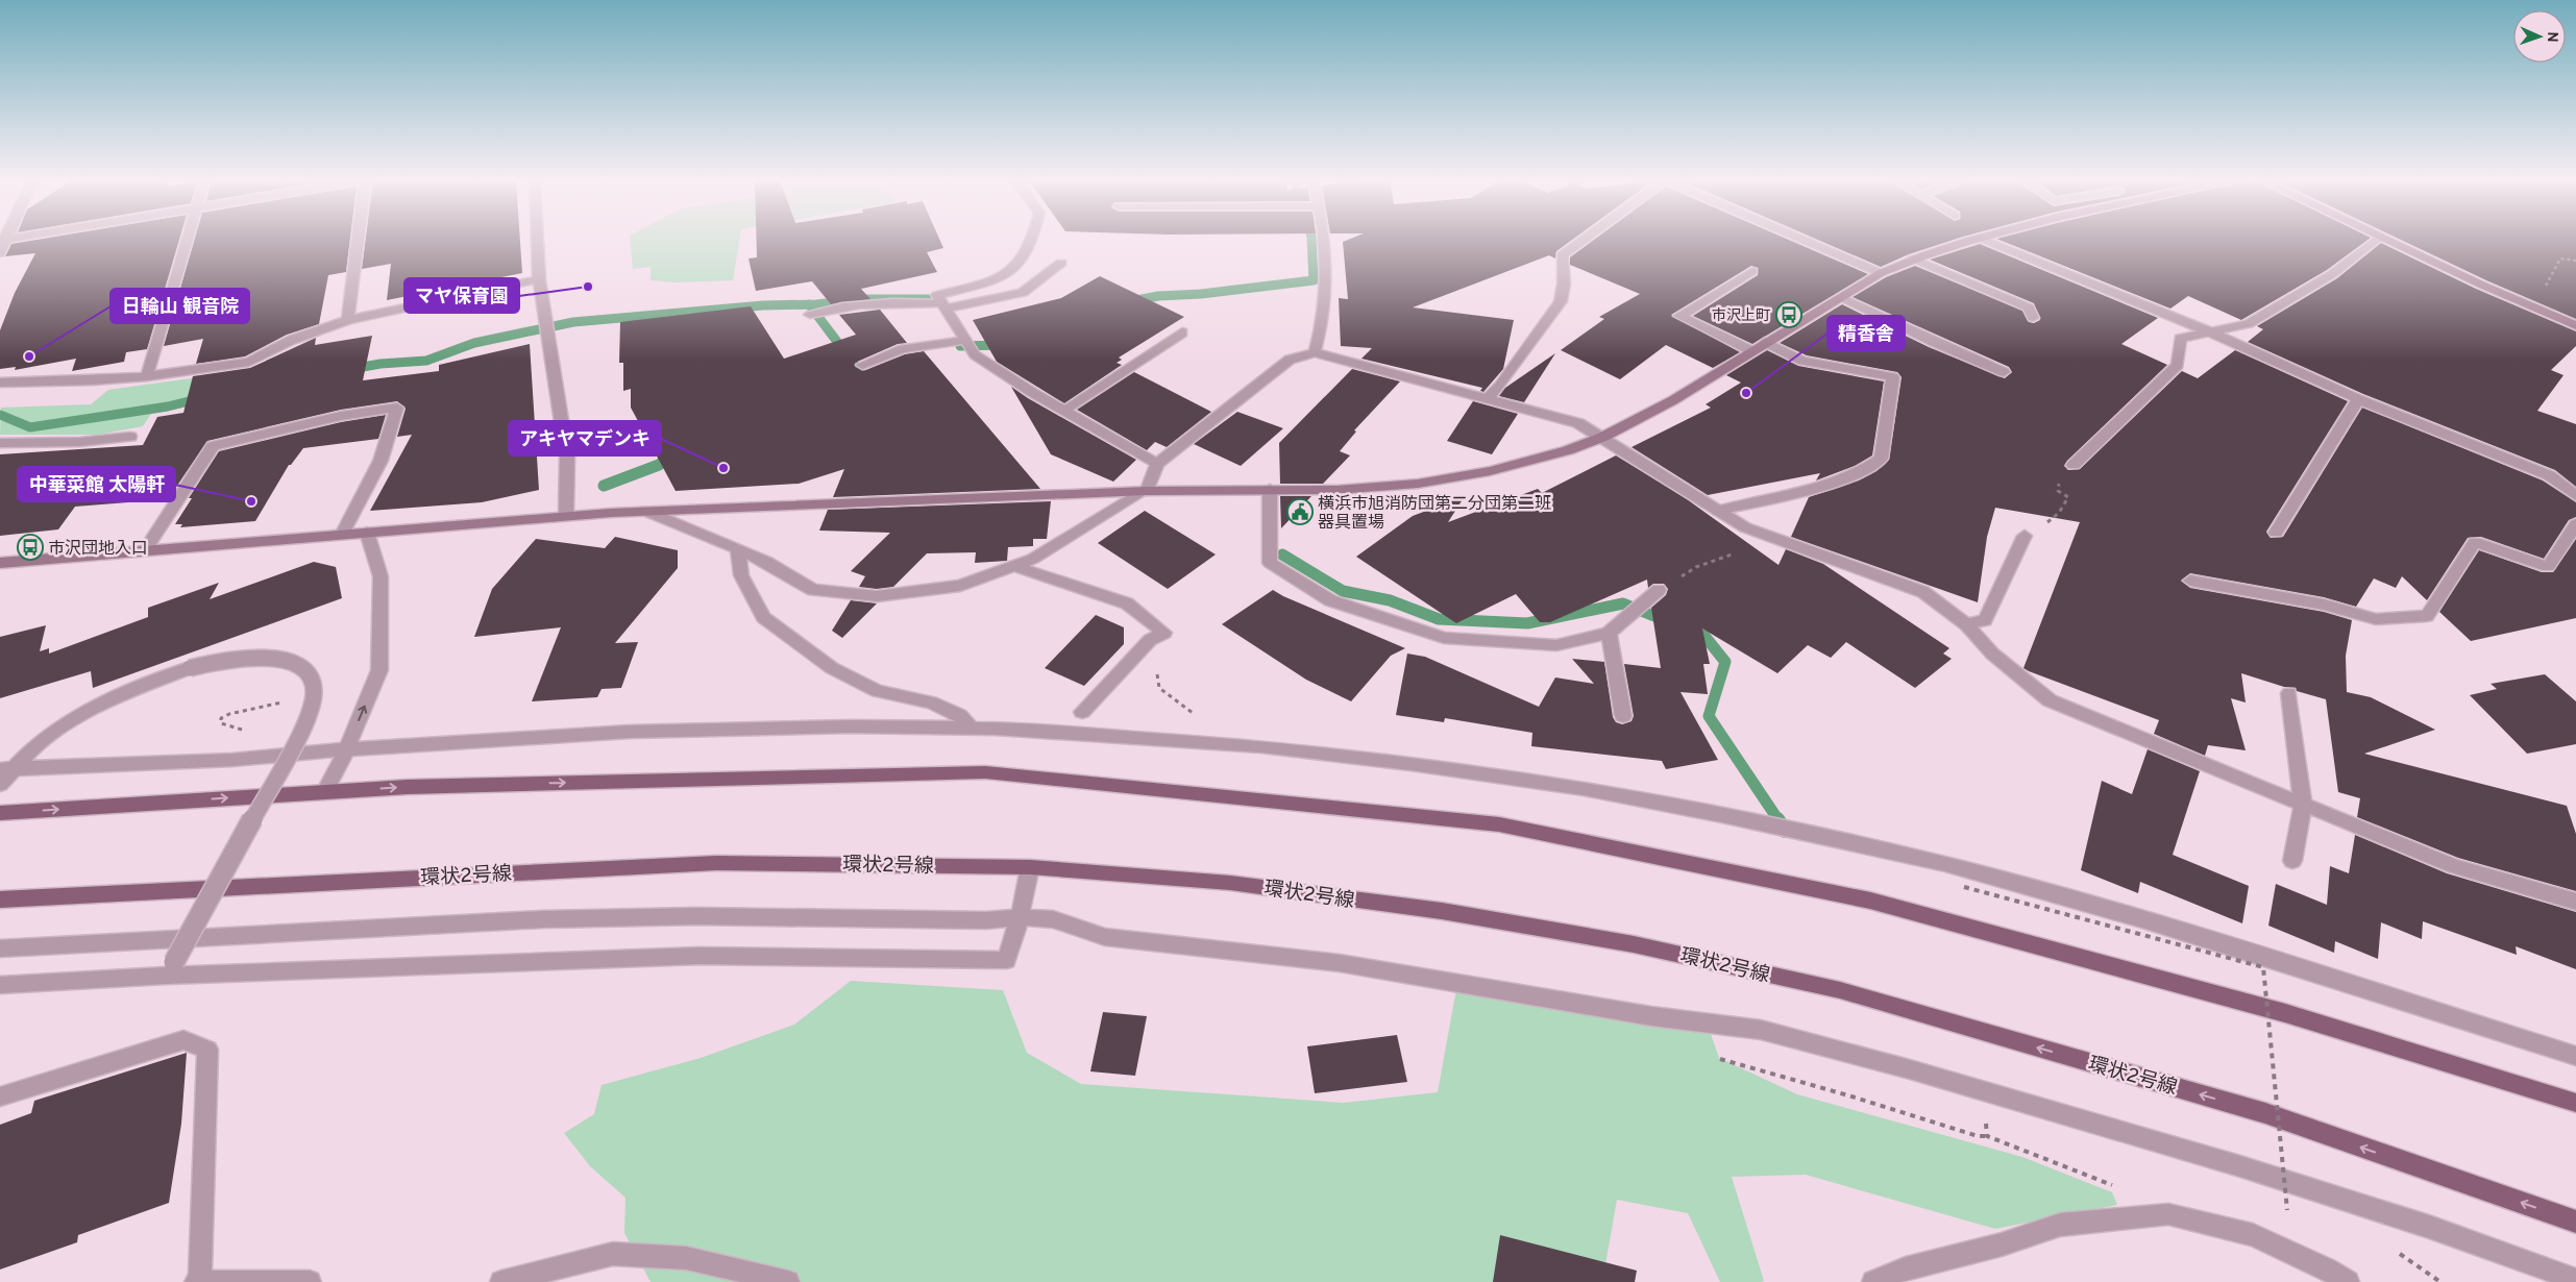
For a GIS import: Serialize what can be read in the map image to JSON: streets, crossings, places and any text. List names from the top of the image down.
{
  "streets": {
    "main road": ["環状2号線"]
  },
  "places": {
    "other": [
      "マヤ保育園",
      "日輪山 観音院",
      "精香舎",
      "アキヤマデンキ",
      "中華菜館 太陽軒"
    ],
    "bus stop": ["市沢上町", "市沢団地入口"],
    "public building": ["横浜市旭消防団第二分団第二班 器具置場"]
  },
  "north": "right"
}
